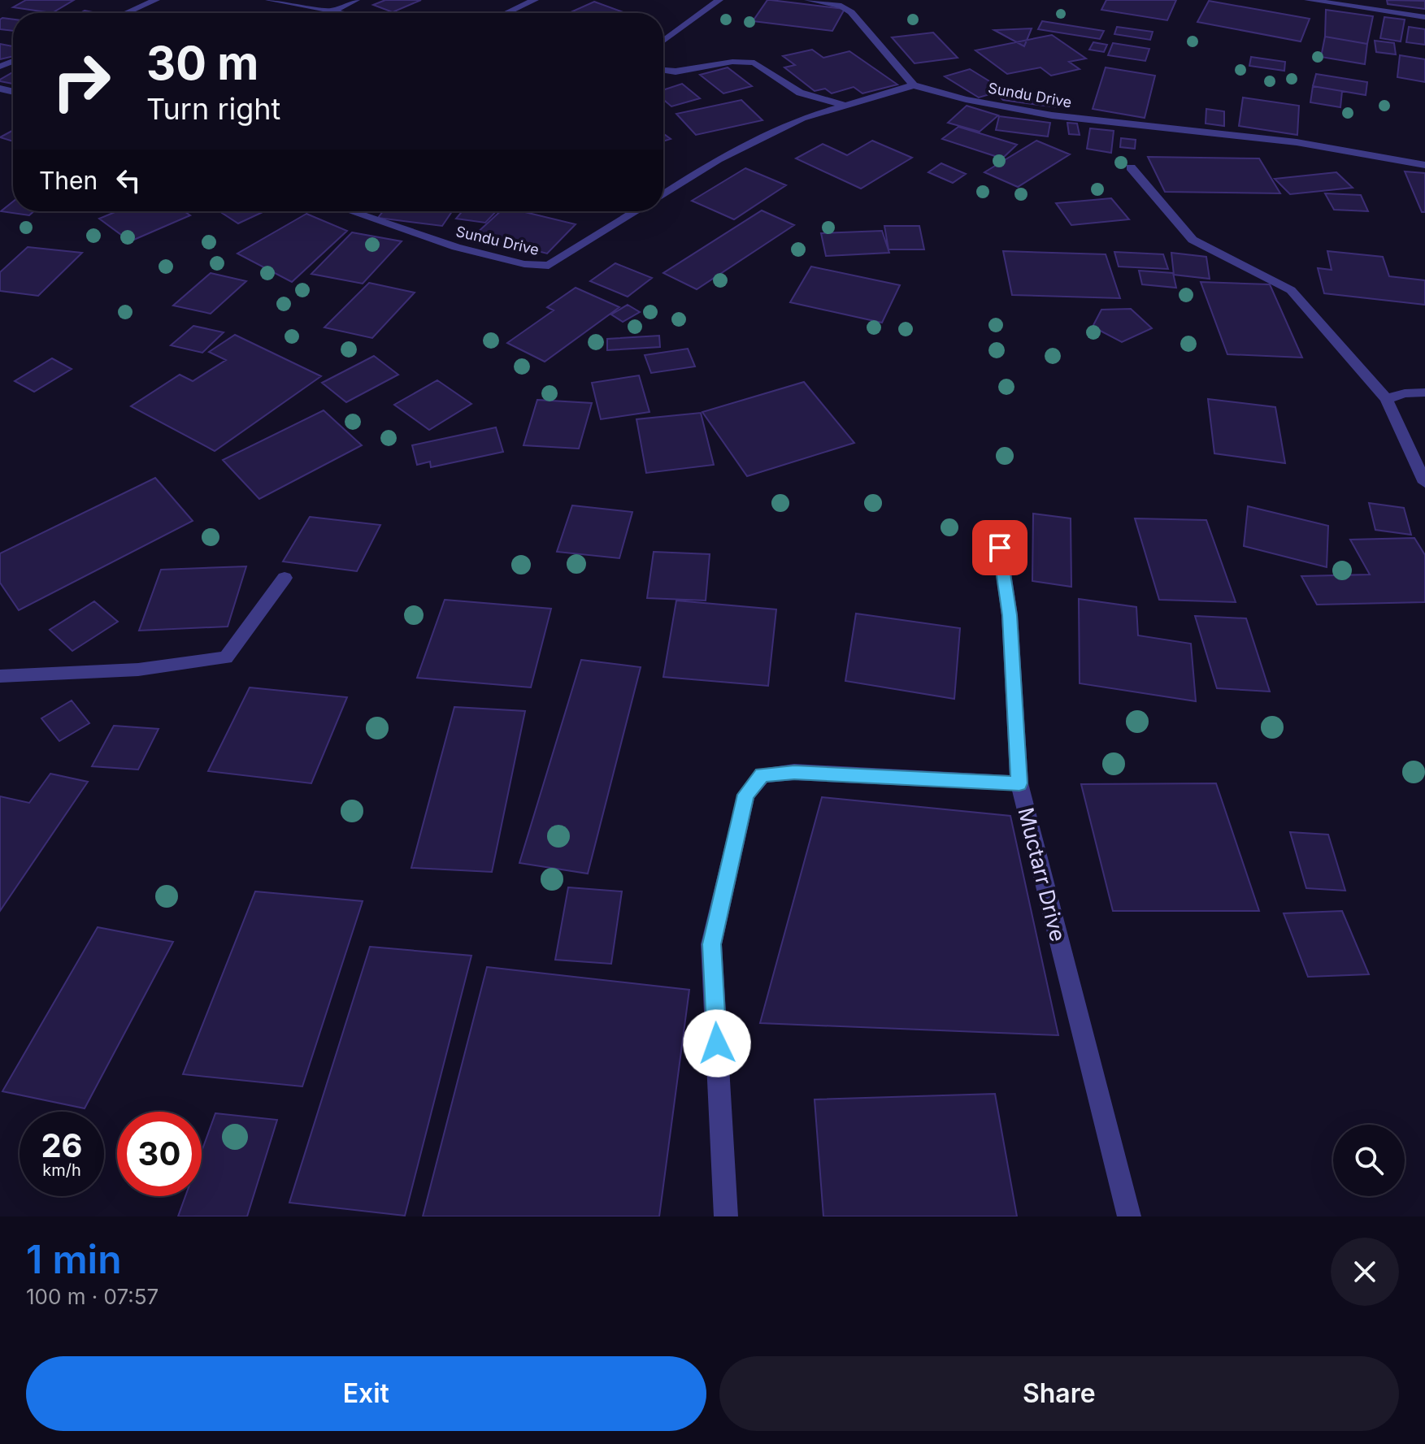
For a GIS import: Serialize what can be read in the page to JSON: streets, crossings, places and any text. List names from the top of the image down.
{
  "streets": {
    "street": ["Sundu Drive", "Muctarr Drive"]
  },
  "page": {
    "turn": ["30 m", "Turn right"],
    "then": "Then",
    "speed": "26 km/h",
    "limit": "30",
    "heading": ["1 min", "100 m · 07:57"],
    "buttons": ["Exit", "Share"]
  }
}
